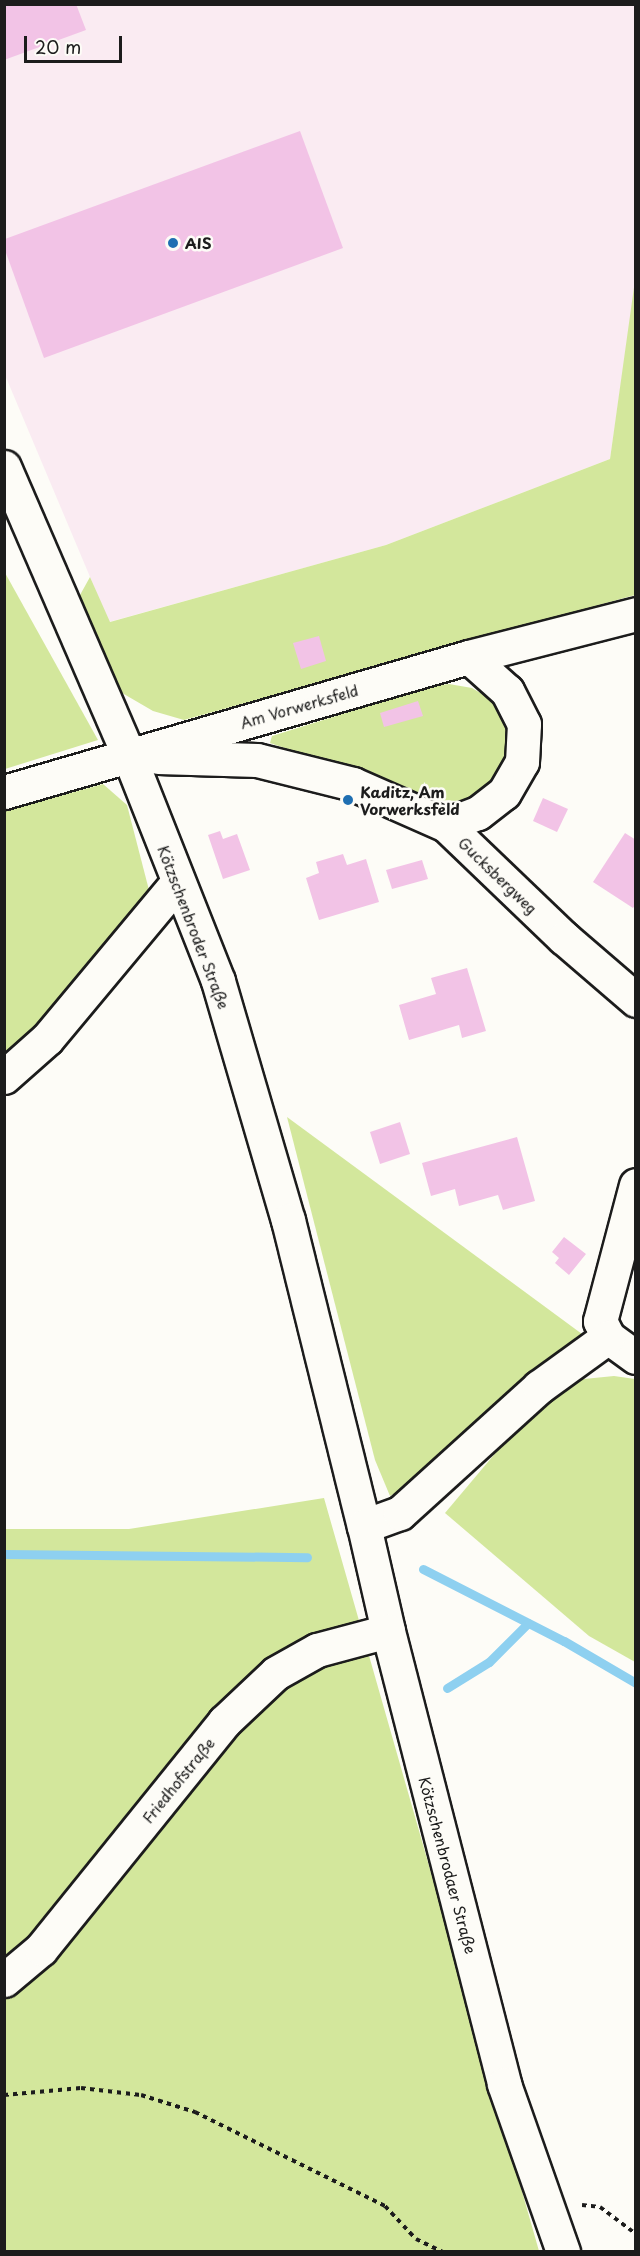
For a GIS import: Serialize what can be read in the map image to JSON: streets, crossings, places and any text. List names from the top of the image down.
{
  "streets": {
    "street": [
      "Am Vorwerksfeld",
      "Gucksbergweg",
      "Kötzschenbroder Straße",
      "Friedhofstraße",
      "Kötzschenbrodaer Straße"
    ]
  },
  "crossings": [
    ["Am Vorwerksfeld", "Gucksbergweg"],
    ["Am Vorwerksfeld", "Kötzschenbroder Straße"],
    ["Gucksbergweg", "Kötzschenbroder Straße"],
    ["Kötzschenbroder Straße", "Kötzschenbrodaer Straße"],
    ["Friedhofstraße", "Kötzschenbrodaer Straße"]
  ],
  "places": ["AIS", "Kaditz, Am Vorwerksfeld"],
  "scale_bar": "20 m"
}
